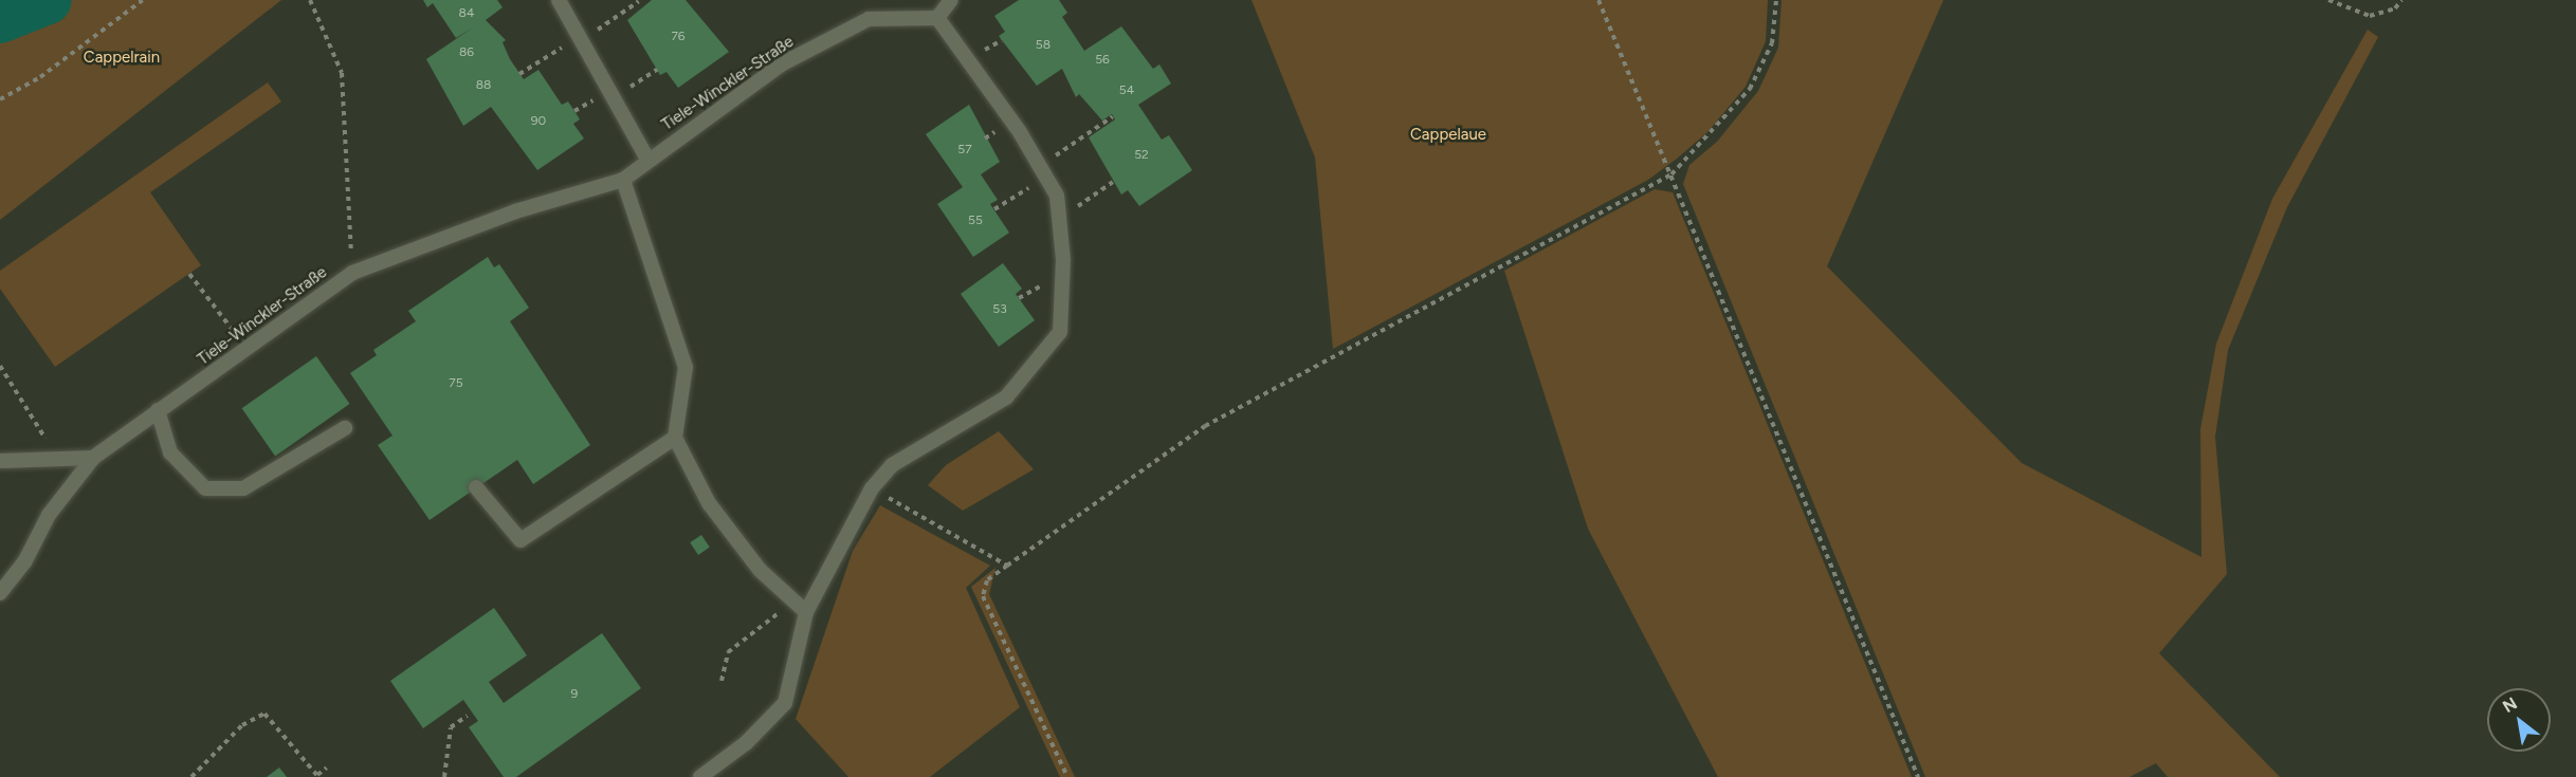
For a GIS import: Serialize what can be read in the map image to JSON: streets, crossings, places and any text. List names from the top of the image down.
{
  "streets": {
    "lane": ["Tiele-Winckler-Straße"]
  },
  "parks": ["Cappelrain", "Cappelaue"],
  "house_numbers": [
    "84",
    "76",
    "58",
    "86",
    "56",
    "88",
    "54",
    "90",
    "57",
    "52",
    "55",
    "53",
    "75",
    "9"
  ],
  "north": "top left"
}
